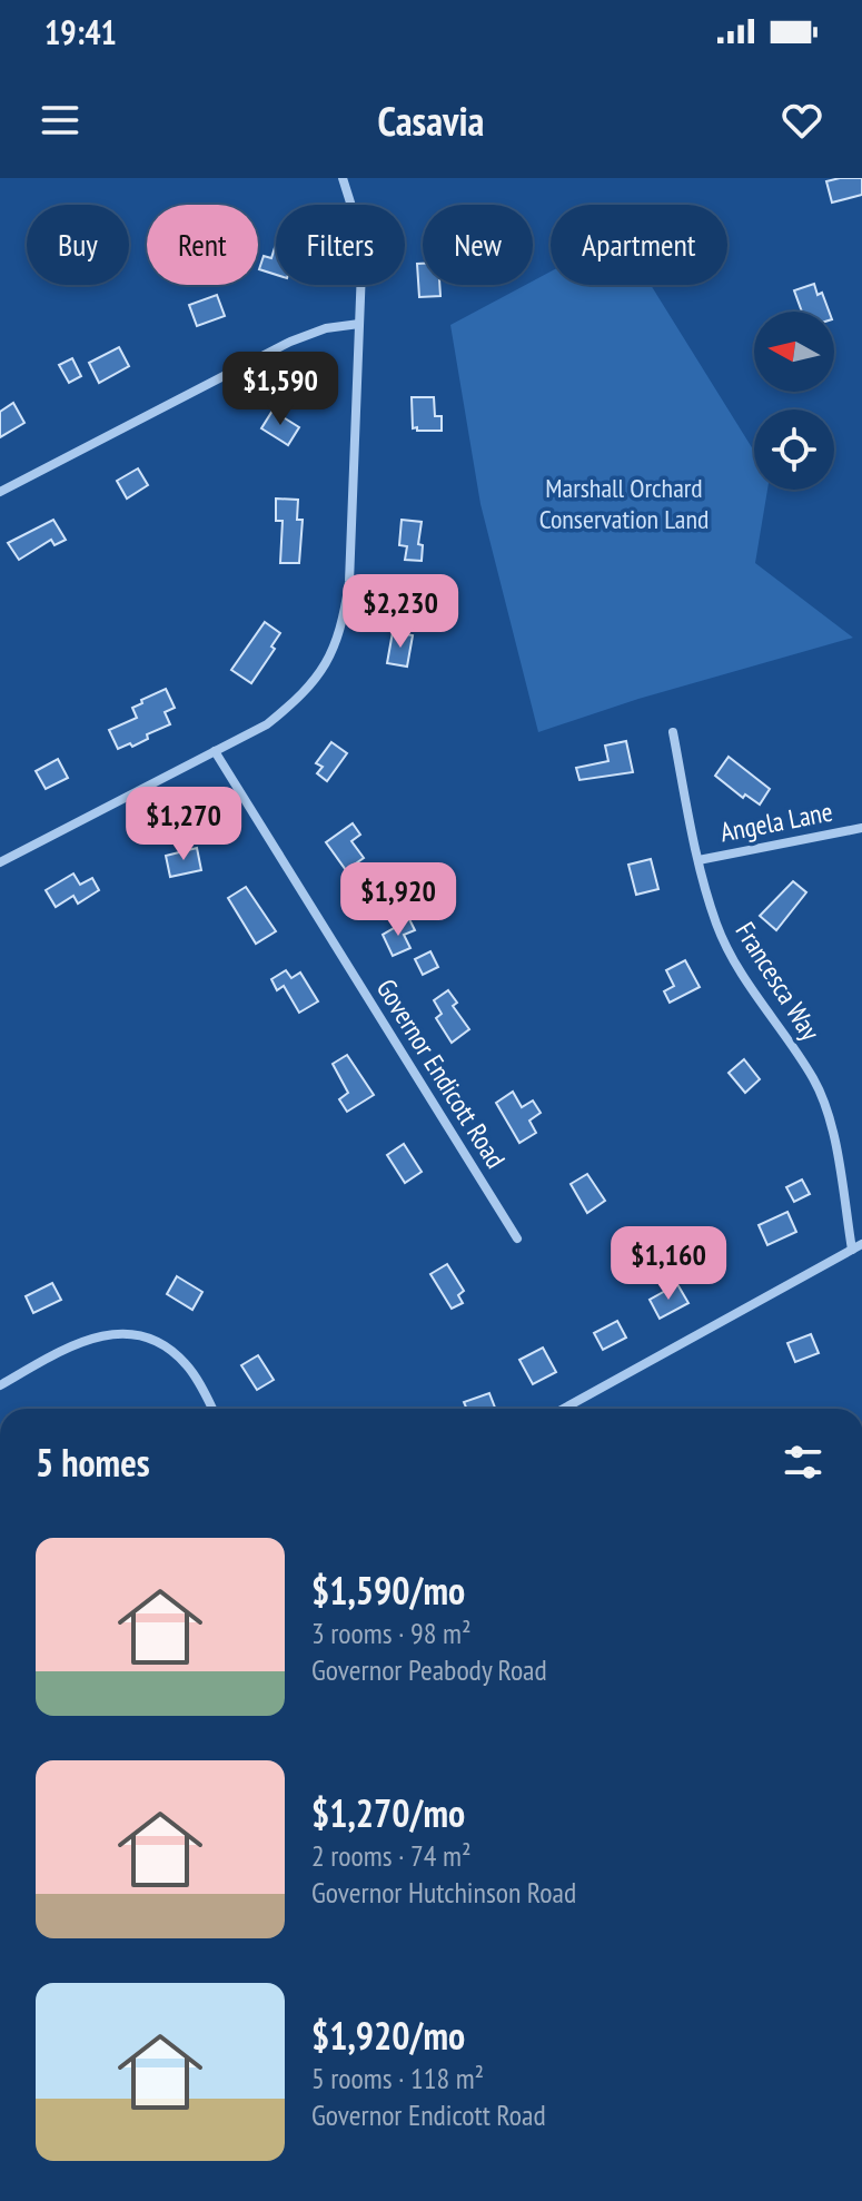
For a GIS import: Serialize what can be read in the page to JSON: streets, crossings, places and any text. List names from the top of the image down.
{
  "streets": {
    "street": ["Angela Lane", "Francesca Way", "Governor Endicott Road"]
  },
  "crossings": [
    ["Angela Lane", "Francesca Way"]
  ],
  "parks": ["Marshall Orchard Conservation Land"],
  "north": "left",
  "page": {
    "status": "19:41",
    "header": "Casavia",
    "chip": [
      "Buy",
      "Rent",
      "Filters",
      "New",
      "Apartment"
    ],
    "price": [
      "$1,590",
      "$2,230",
      "$1,270",
      "$1,920",
      "$1,160"
    ],
    "heading": "5 homes",
    "list": [
      {
        "name": "$1,590/mo",
        "note": "3 rooms · 98 m² · Governor Peabody Road"
      },
      {
        "name": "$1,270/mo",
        "note": "2 rooms · 74 m² · Governor Hutchinson Road"
      },
      {
        "name": "$1,920/mo",
        "note": "5 rooms · 118 m² · Governor Endicott Road"
      }
    ]
  }
}
